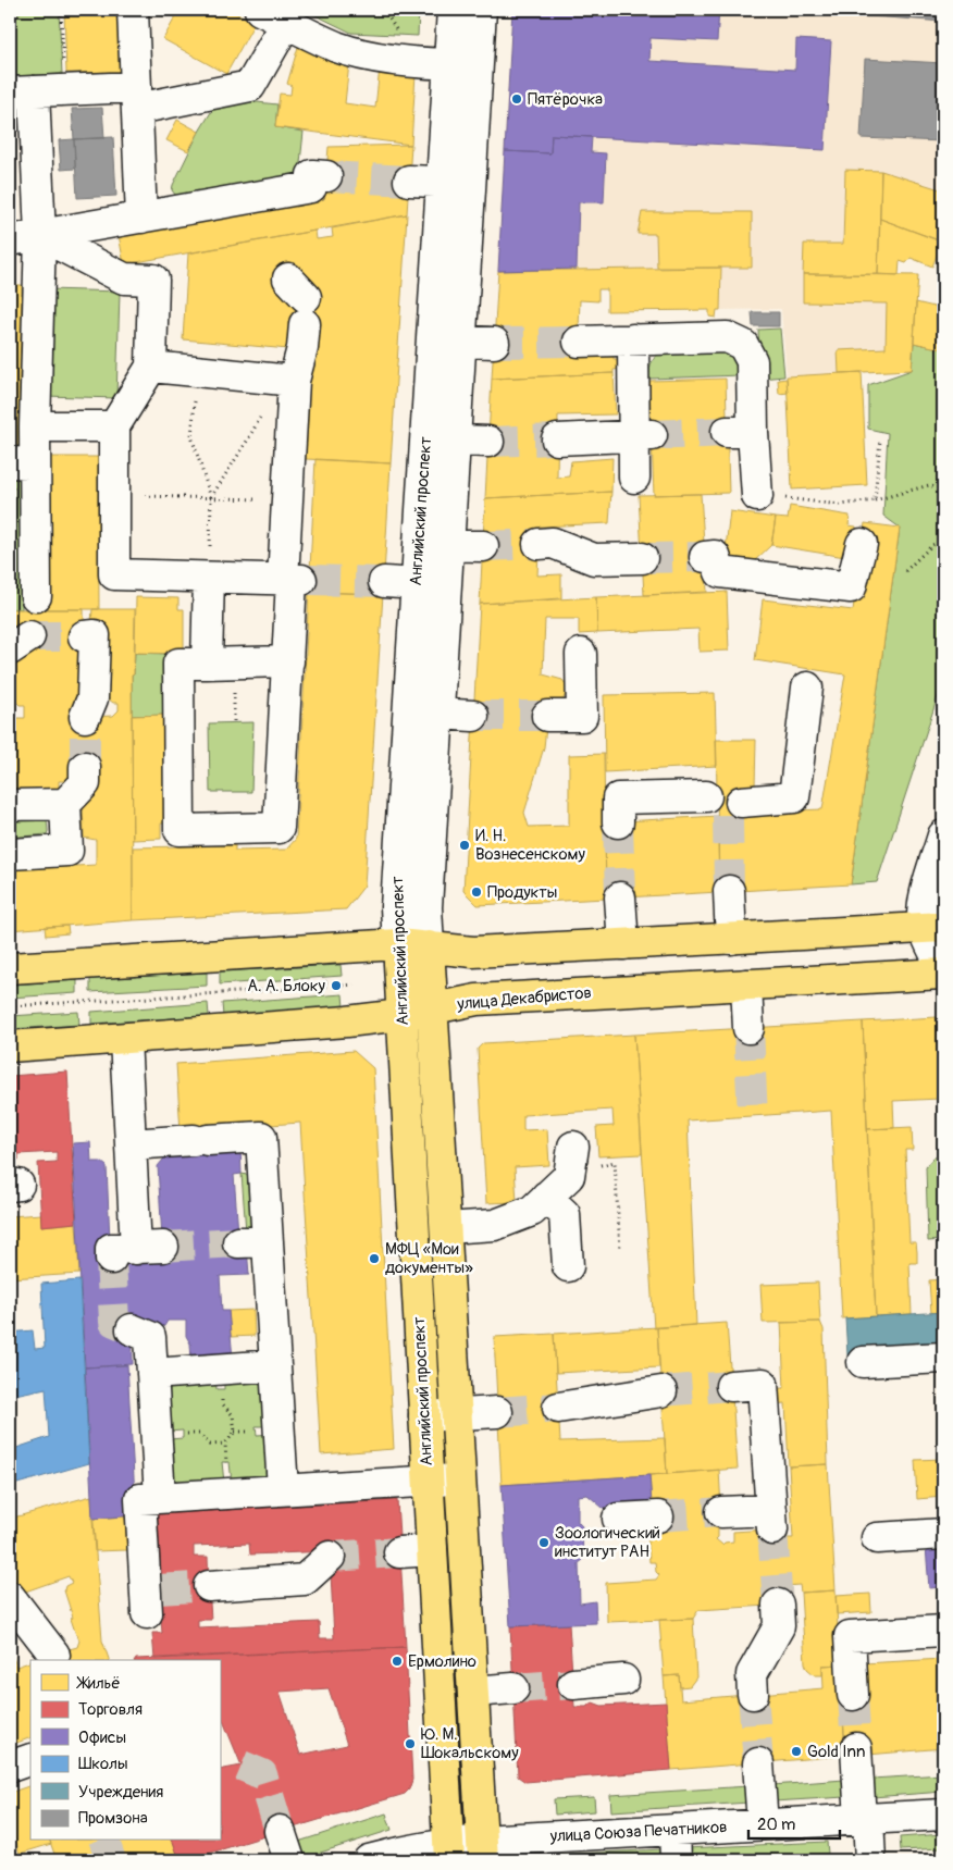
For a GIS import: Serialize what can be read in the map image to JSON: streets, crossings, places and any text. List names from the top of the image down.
{
  "streets": {
    "main road": ["Английский проспект", "улица Декабристов"],
    "street": ["улица Союза Печатников"]
  },
  "crossings": [
    ["Английский проспект", "улица Декабристов"],
    ["Английский проспект", "улица Союза Печатников"]
  ],
  "places": [
    "Пятёрочка",
    "И. Н. Вознесенскому",
    "Продукты",
    "А. А. Блоку",
    "МФЦ «Мои документы»",
    "Зоологический институт РАН",
    "Ермолино",
    "Ю. М. Шокальскому",
    "Gold Inn"
  ],
  "legend": [
    "Жильё",
    "Торговля",
    "Офисы",
    "Школы",
    "Учреждения",
    "Промзона"
  ],
  "scale_bar": "20 m"
}
